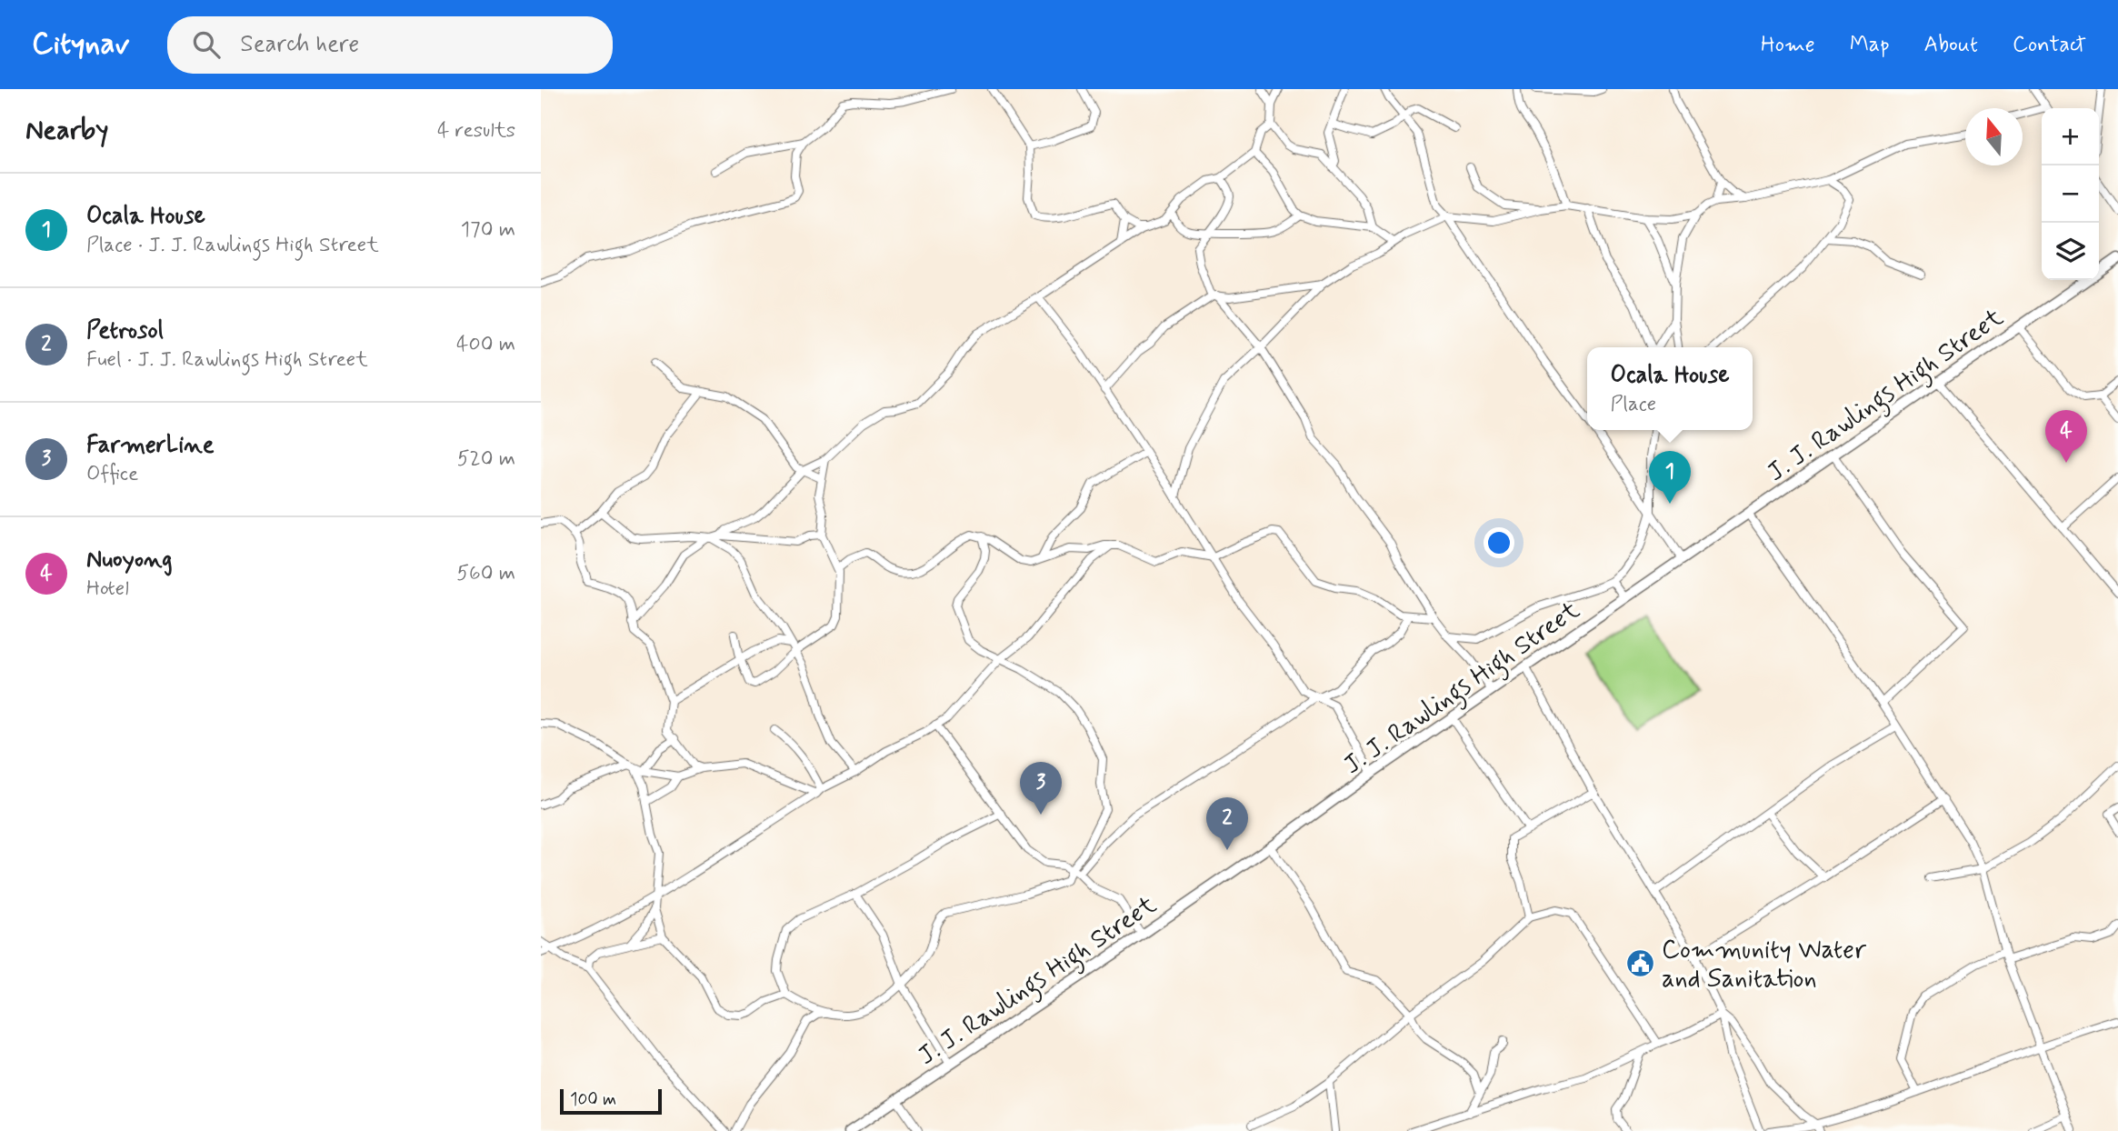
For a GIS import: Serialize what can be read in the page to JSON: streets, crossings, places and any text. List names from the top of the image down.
{
  "streets": {
    "main road": ["J. J. Rawlings High Street"]
  },
  "places": {
    "public building": ["Community Water and Sanitation"]
  },
  "scale_bar": "100 m",
  "north": "top",
  "page": {
    "header": "Citynav",
    "search": "Search here",
    "nav": [
      "Home",
      "Map",
      "About",
      "Contact"
    ],
    "heading": ["Nearby", "4 results"],
    "map_buttons": ["+", "−"],
    "list": [
      {
        "mark": "1",
        "name": "Ocala House",
        "note": "Place · J. J. Rawlings High Street",
        "value": "170 m"
      },
      {
        "mark": "2",
        "name": "Petrosol",
        "note": "Fuel · J. J. Rawlings High Street",
        "value": "400 m"
      },
      {
        "mark": "3",
        "name": "FarmerLine",
        "note": "Office",
        "value": "520 m"
      },
      {
        "mark": "4",
        "name": "Nuoyong",
        "note": "Hotel",
        "value": "560 m"
      }
    ],
    "popup": ["Ocala House", "Place"],
    "pins": [
      "4",
      "1",
      "3",
      "2"
    ],
    "scale": "100 m"
  }
}
